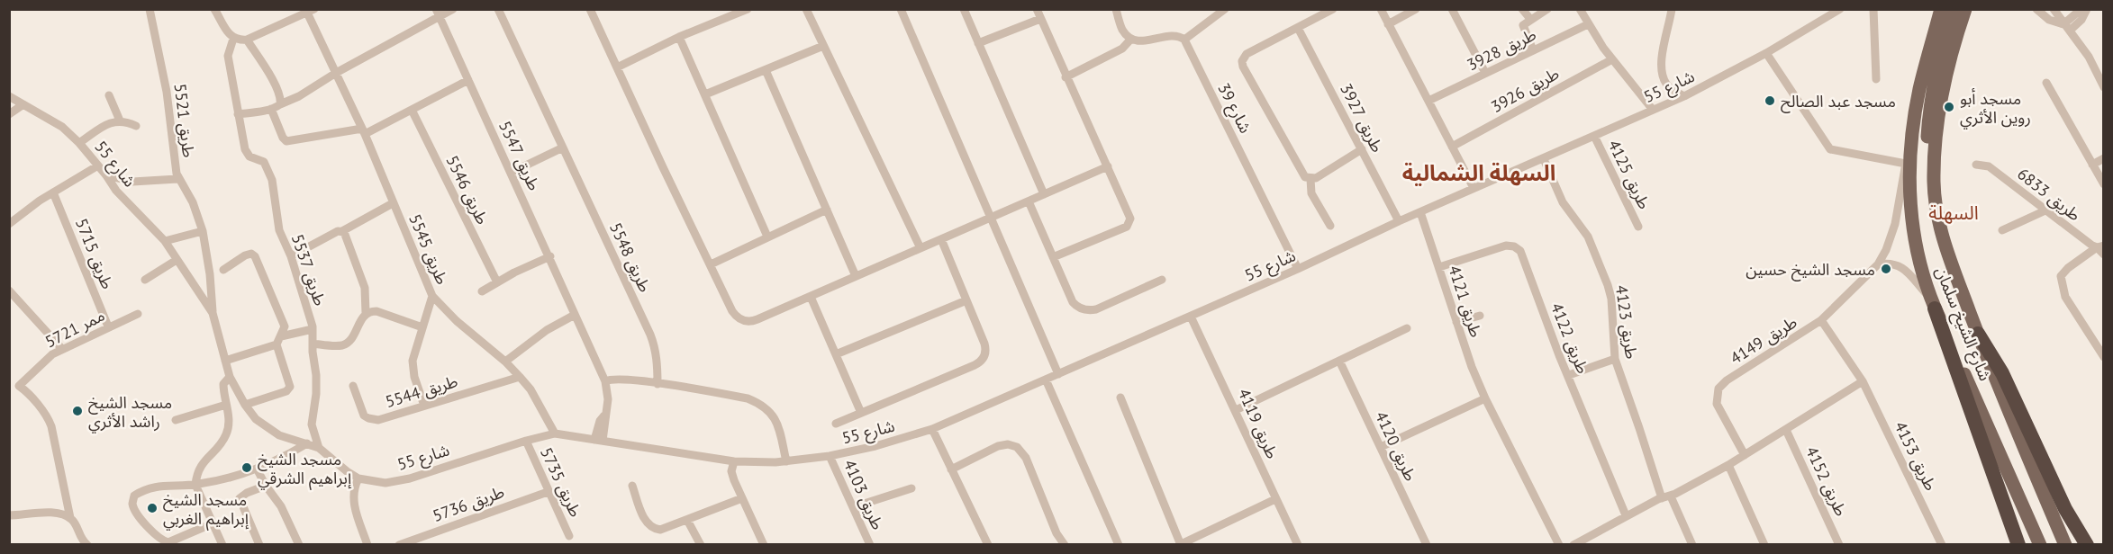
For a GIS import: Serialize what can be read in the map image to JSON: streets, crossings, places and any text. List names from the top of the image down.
{
  "streets": {
    "main road": ["شارع الشيخ سلمان"],
    "street": [
      "طريق 3928",
      "شارع 55",
      "طريق 3926",
      "شارع 39",
      "طريق 3927",
      "طريق 5521",
      "طريق 5547",
      "طريق 4125",
      "طريق 5546",
      "طريق 6833",
      "طريق 5545",
      "طريق 5715",
      "طريق 5548",
      "طريق 5537",
      "طريق 4121",
      "طريق 4123",
      "ممر 5721",
      "طريق 4122",
      "طريق 4149",
      "طريق 5544",
      "طريق 4119",
      "طريق 4120",
      "طريق 4153",
      "طريق 4152",
      "طريق 5735",
      "طريق 4103",
      "طريق 5736"
    ]
  },
  "crossings": [
    ["شارع 55", "شارع 39"],
    ["شارع 55", "طريق 3927"],
    ["شارع 55", "طريق 5521"],
    ["شارع 55", "طريق 5547"],
    ["شارع 55", "طريق 4125"],
    ["شارع 55", "طريق 5545"],
    ["شارع 55", "طريق 5537"],
    ["شارع 55", "طريق 4121"],
    ["شارع 55", "طريق 4123"],
    ["شارع 55", "طريق 4119"],
    ["شارع 55", "طريق 5735"],
    ["شارع 55", "طريق 4103"],
    ["طريق 5545", "طريق 5544"],
    ["طريق 5715", "ممر 5721"],
    ["طريق 4121", "طريق 4122"],
    ["شارع الشيخ سلمان", "طريق 4149"],
    ["طريق 4149", "طريق 4153"],
    ["طريق 5735", "طريق 5736"]
  ],
  "districts": ["السهلة الشمالية", "السهلة"],
  "places": [
    "مسجد عبد الصالح",
    "مسجد أبو روين الأثري",
    "مسجد الشيخ حسين",
    "مسجد الشيخ راشد الأثري",
    "مسجد الشيخ إبراهيم الشرقي",
    "مسجد الشيخ إبراهيم الغربي"
  ]
}
